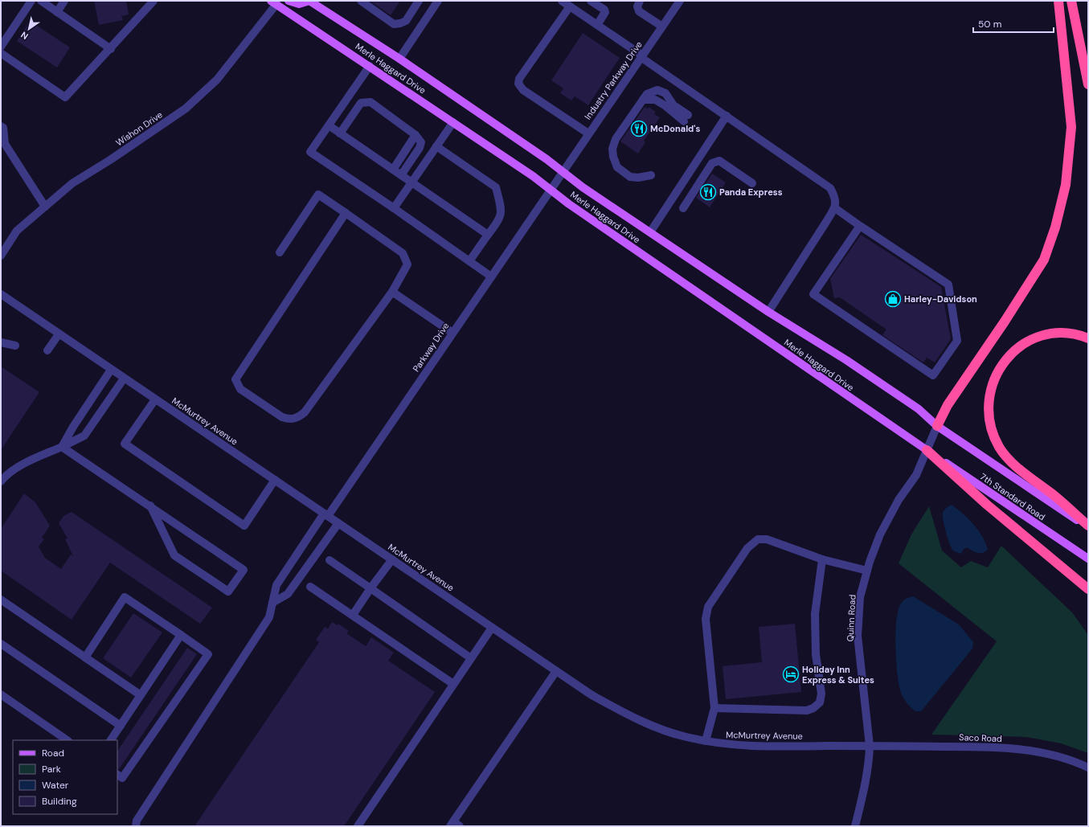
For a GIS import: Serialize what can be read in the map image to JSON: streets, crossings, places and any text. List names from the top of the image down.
{
  "streets": {
    "main road": ["Merle Haggard Drive", "7th Standard Road"],
    "street": [
      "Industry Parkway Drive",
      "Wishon Drive",
      "Parkway Drive",
      "McMurtrey Avenue",
      "Quinn Road",
      "Saco Road"
    ]
  },
  "crossings": [
    ["Merle Haggard Drive", "Industry Parkway Drive"],
    ["Merle Haggard Drive", "Wishon Drive"],
    ["Merle Haggard Drive", "Parkway Drive"],
    ["Merle Haggard Drive", "7th Standard Road"],
    ["Merle Haggard Drive", "Quinn Road"],
    ["Industry Parkway Drive", "Parkway Drive"],
    ["Parkway Drive", "McMurtrey Avenue"],
    ["McMurtrey Avenue", "Quinn Road"],
    ["McMurtrey Avenue", "Saco Road"],
    ["7th Standard Road", "Quinn Road"],
    ["Quinn Road", "Saco Road"]
  ],
  "places": {
    "restaurant": ["McDonald's", "Panda Express"],
    "shop": ["Harley-Davidson"],
    "hotel": ["Holiday Inn Express & Suites"]
  },
  "legend": [
    "Road",
    "Park",
    "Water",
    "Building"
  ],
  "scale_bar": "50 m",
  "north": "bottom left"
}
